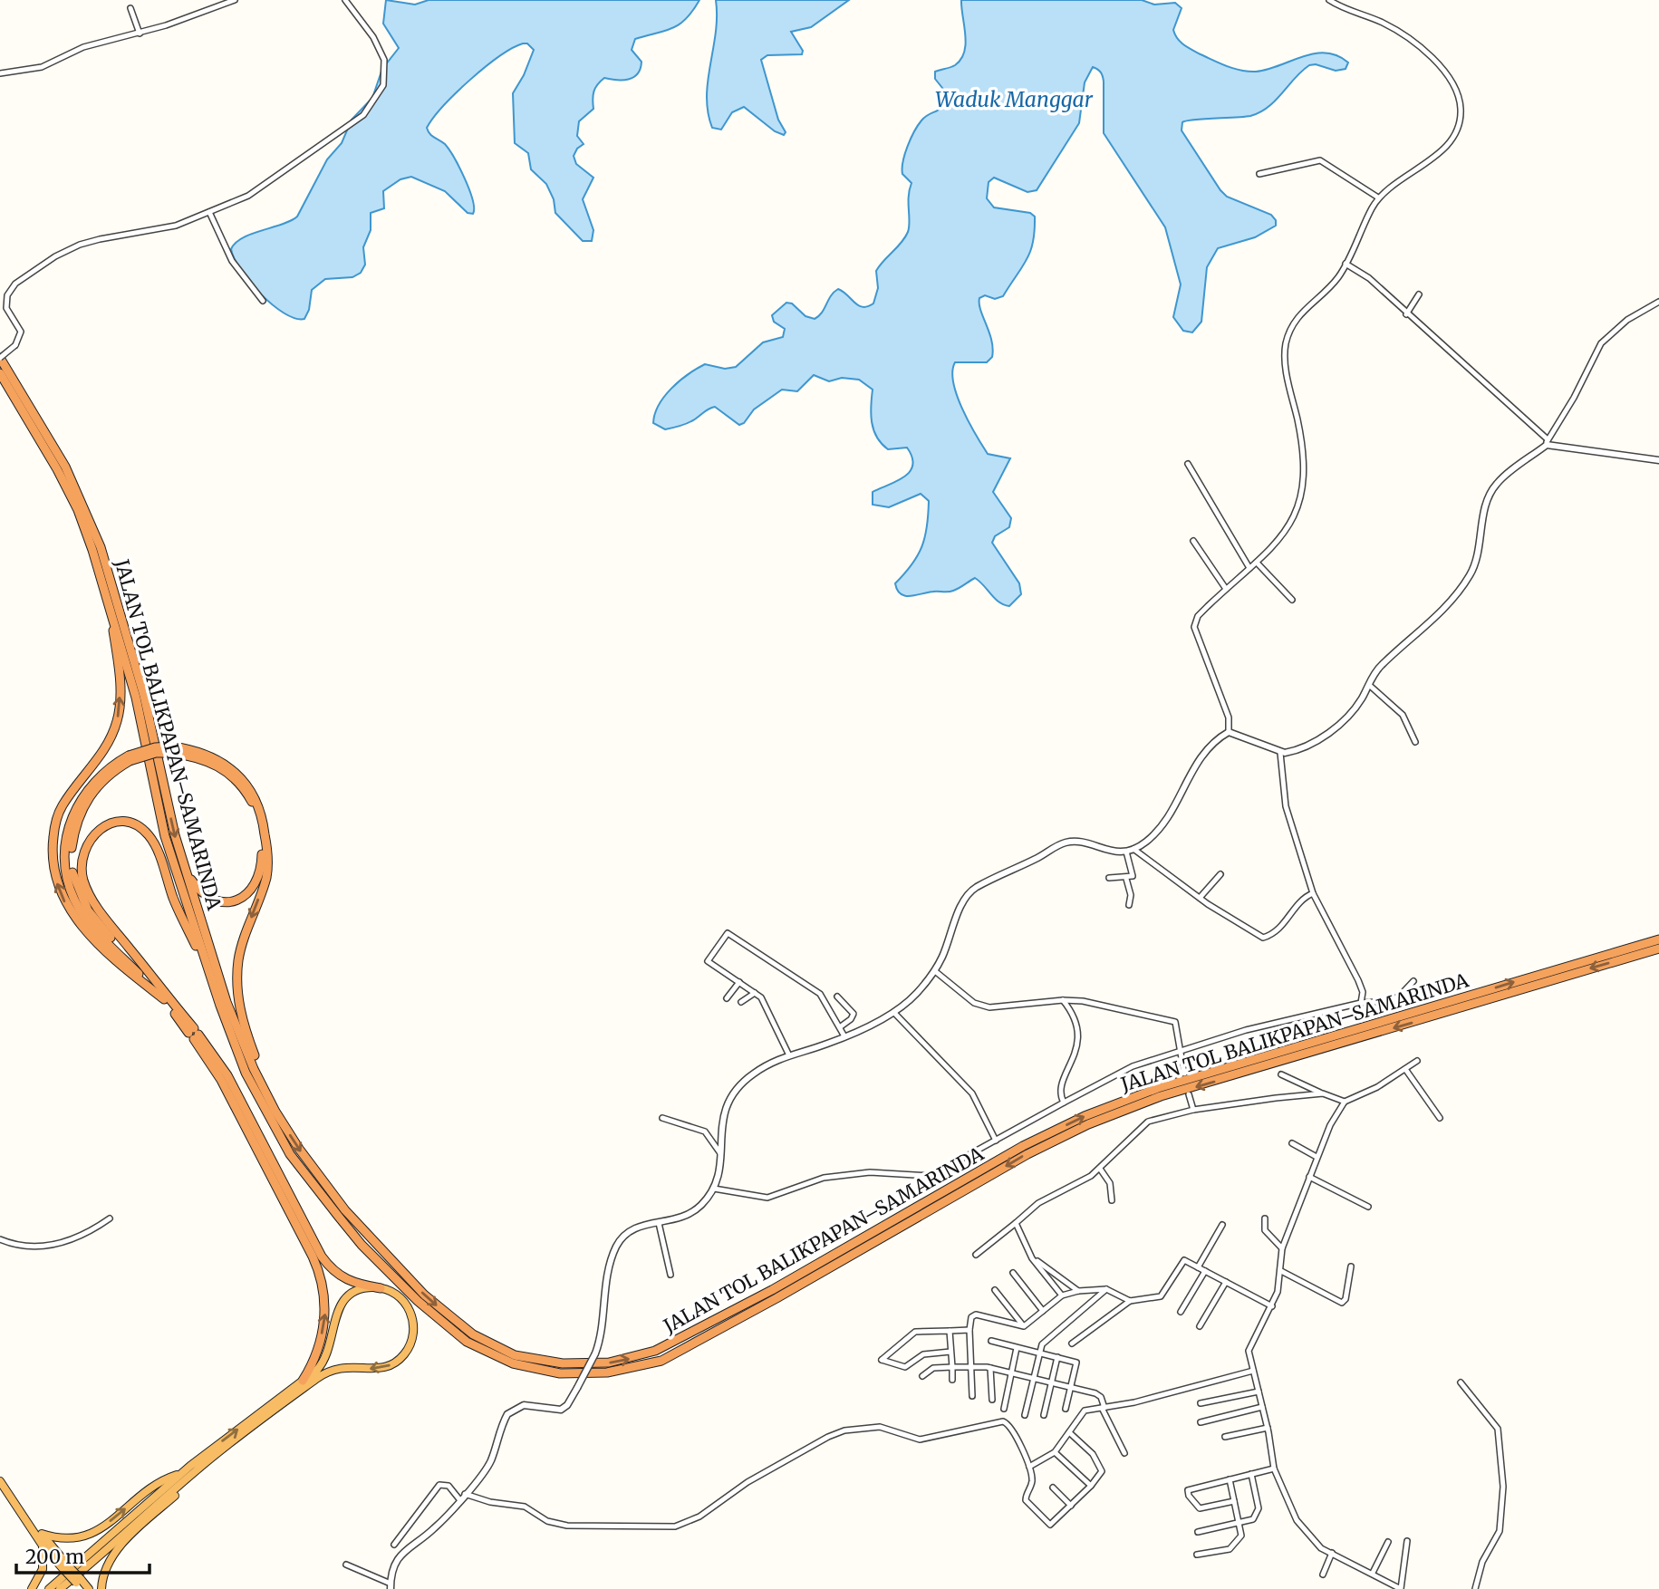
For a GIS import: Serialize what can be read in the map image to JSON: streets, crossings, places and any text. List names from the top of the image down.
{
  "streets": {
    "highway": ["JALAN TOL BALIKPAPAN–SAMARINDA"]
  },
  "water": ["Waduk Manggar"],
  "scale_bar": "200 m"
}
